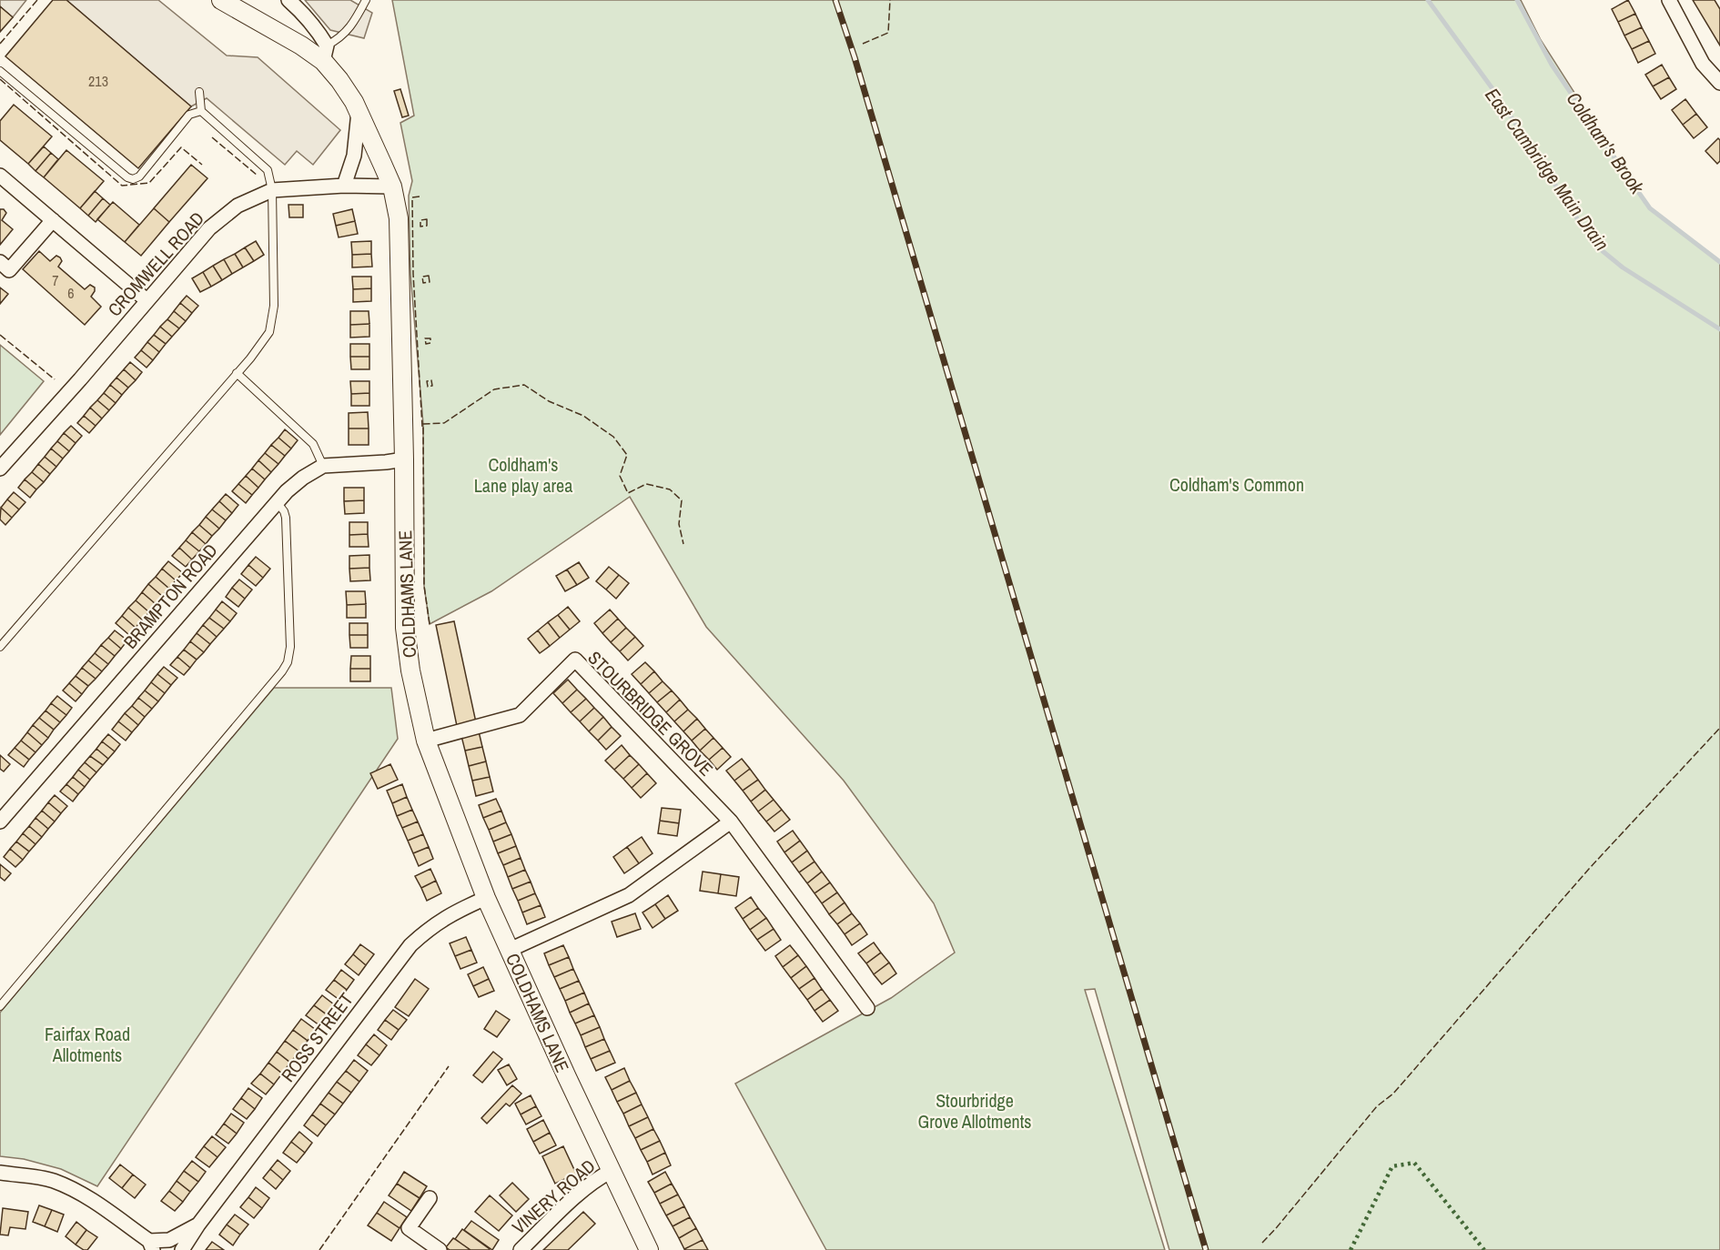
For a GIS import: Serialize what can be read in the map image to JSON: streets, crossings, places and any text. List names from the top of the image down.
{
  "streets": {
    "street": [
      "CROMWELL ROAD",
      "COLDHAMS LANE",
      "BRAMPTON ROAD",
      "STOURBRIDGE GROVE",
      "ROSS STREET",
      "VINERY ROAD"
    ]
  },
  "crossings": [
    ["CROMWELL ROAD", "COLDHAMS LANE"],
    ["COLDHAMS LANE", "BRAMPTON ROAD"],
    ["COLDHAMS LANE", "STOURBRIDGE GROVE"],
    ["COLDHAMS LANE", "ROSS STREET"],
    ["COLDHAMS LANE", "VINERY ROAD"]
  ],
  "water": ["Coldham's Brook", "East Cambridge Main Drain"],
  "parks": [
    "Coldham's Lane play area",
    "Coldham's Common",
    "Fairfax Road Allotments",
    "Stourbridge Grove Allotments"
  ],
  "house_numbers": ["213", "7", "6"]
}
